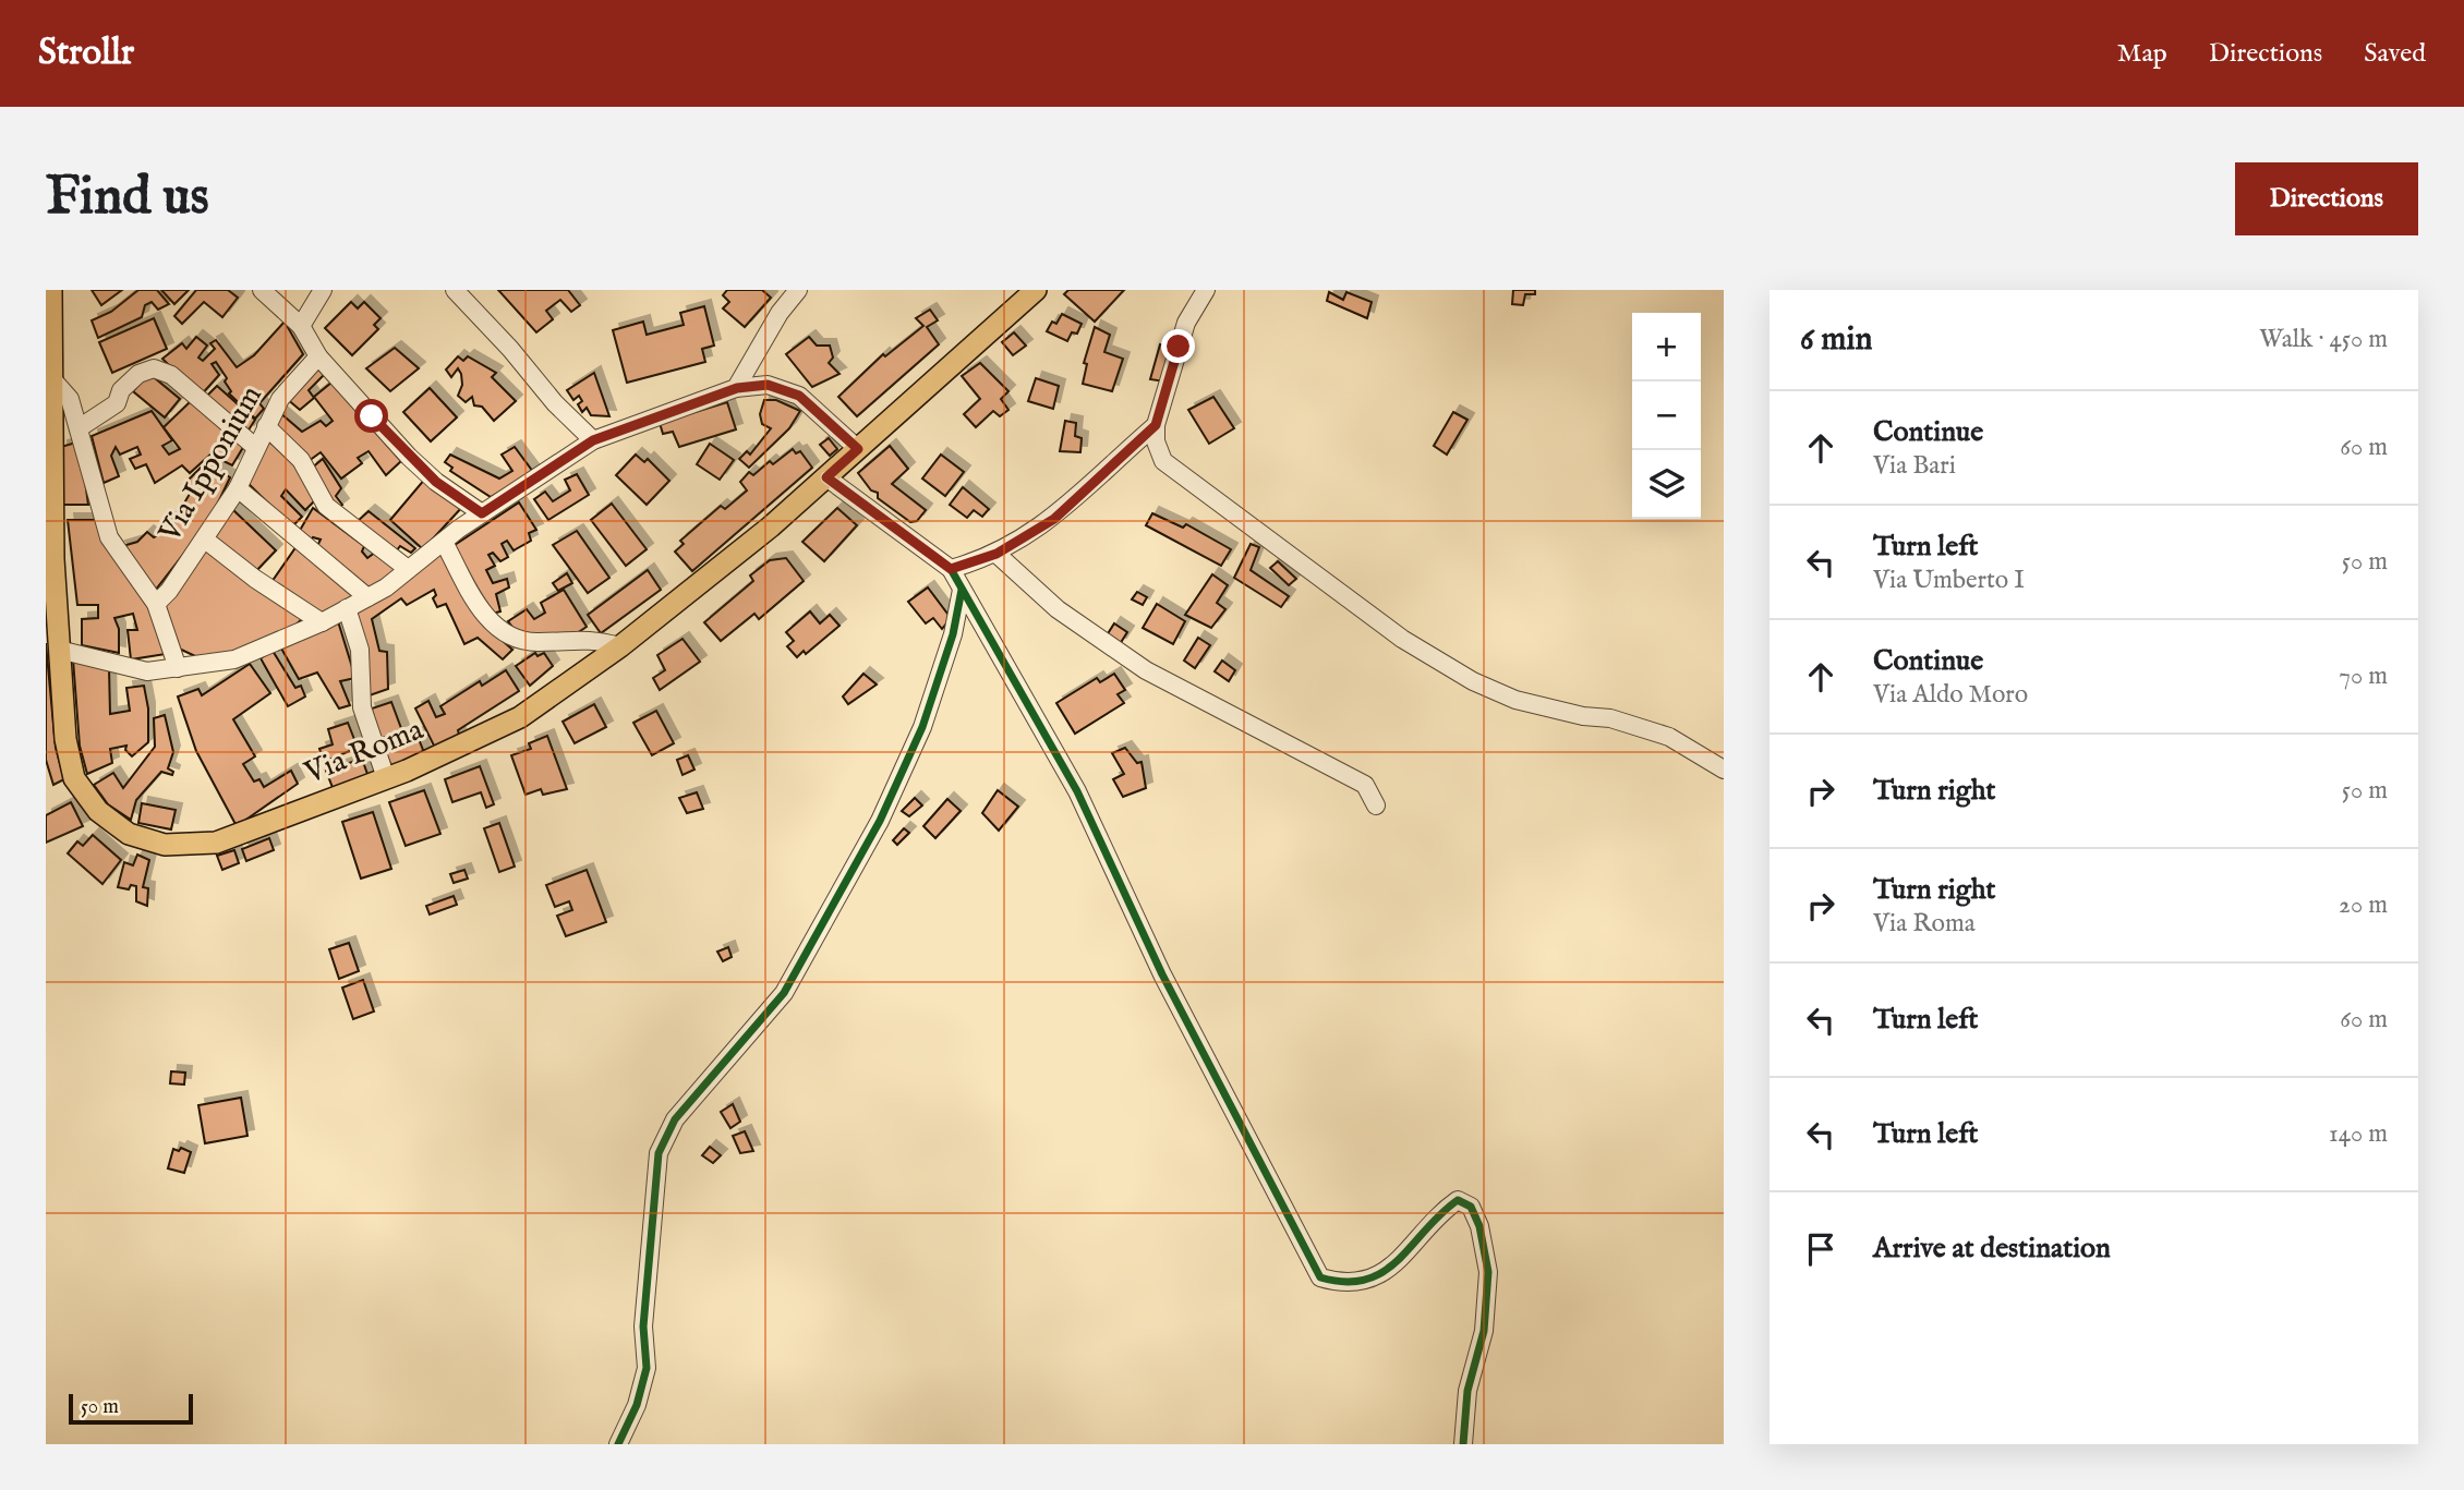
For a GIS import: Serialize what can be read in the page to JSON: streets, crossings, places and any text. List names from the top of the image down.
{
  "streets": {
    "main road": ["Via Roma"],
    "street": ["Via Ipponium"]
  },
  "scale_bar": "50 m",
  "page": {
    "header": "Strollr",
    "nav": ["Map", "Directions", "Saved"],
    "buttons": "Directions",
    "title": "Find us",
    "heading": ["6 min", "Walk · 450 m"],
    "map_buttons": ["+", "−"],
    "list": [
      ["Continue", "Via Bari", "60 m"],
      ["Turn left", "Via Umberto I", "50 m"],
      ["Continue", "Via Aldo Moro", "70 m"],
      ["Turn right", "50 m"],
      ["Turn right", "Via Roma", "20 m"],
      ["Turn left", "60 m"],
      ["Turn left", "140 m"],
      "Arrive at destination"
    ],
    "scale": "50 m"
  }
}
